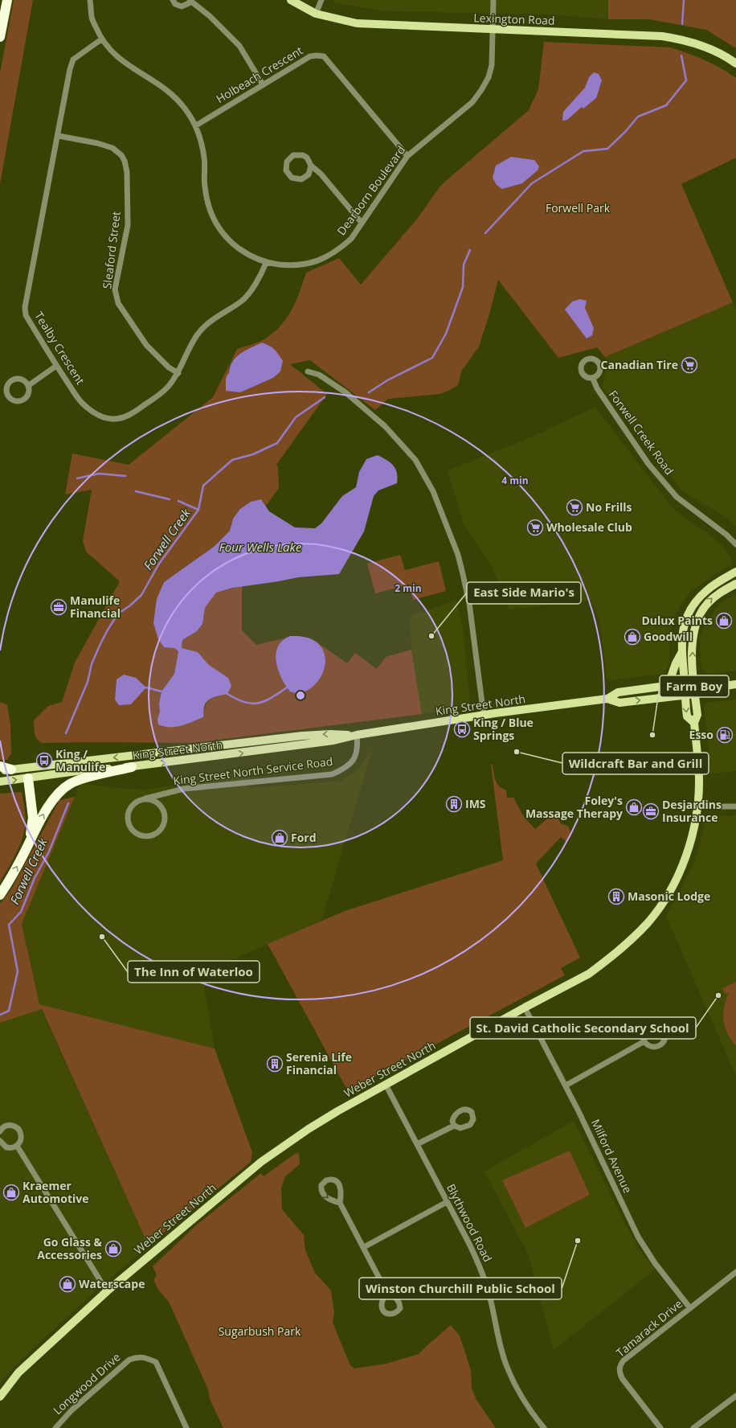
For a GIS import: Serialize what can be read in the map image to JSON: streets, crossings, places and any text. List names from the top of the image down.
{
  "streets": {
    "main road": ["Lexington Road", "King Street North", "Weber Street North"],
    "street": [
      "Holbeach Crescent",
      "Dearborn Boulevard",
      "Sleaford Street",
      "Tealby Crescent",
      "Forwell Creek Road",
      "King Street North Service Road",
      "Milford Avenue",
      "Blythwood Road",
      "Tamarack Drive",
      "Longwood Drive"
    ]
  },
  "crossings": [
    ["Lexington Road", "Dearborn Boulevard"],
    ["Holbeach Crescent", "Dearborn Boulevard"],
    ["Dearborn Boulevard", "Tealby Crescent"],
    ["Sleaford Street", "Tealby Crescent"],
    ["King Street North", "King Street North Service Road"],
    ["King Street North", "Weber Street North"],
    ["Weber Street North", "Milford Avenue"],
    ["Weber Street North", "Blythwood Road"],
    ["Milford Avenue", "Tamarack Drive"]
  ],
  "water": ["Forwell Creek", "Four Wells Lake"],
  "parks": ["Forwell Park", "Sugarbush Park"],
  "places": {
    "supermarket": ["Canadian Tire", "No Frills", "Wholesale Club"],
    "office": ["Manulife Financial", "Desjardins Insurance"],
    "shop": [
      "Dulux Paints",
      "Goodwill",
      "Foley's Massage Therapy",
      "Ford",
      "Kraemer Automotive",
      "Go Glass & Accessories",
      "Waterscape"
    ],
    "other": [
      "East Side Mario's",
      "Farm Boy",
      "Wildcraft Bar and Grill",
      "The Inn of Waterloo",
      "St. David Catholic Secondary School",
      "Winston Churchill Public School"
    ],
    "bus stop": ["King / Blue Springs", "King / Manulife"],
    "fuel station": ["Esso"],
    "building": ["IMS", "Masonic Lodge", "Serenia Life Financial"]
  },
  "rings": ["4 min", "2 min"]
}
